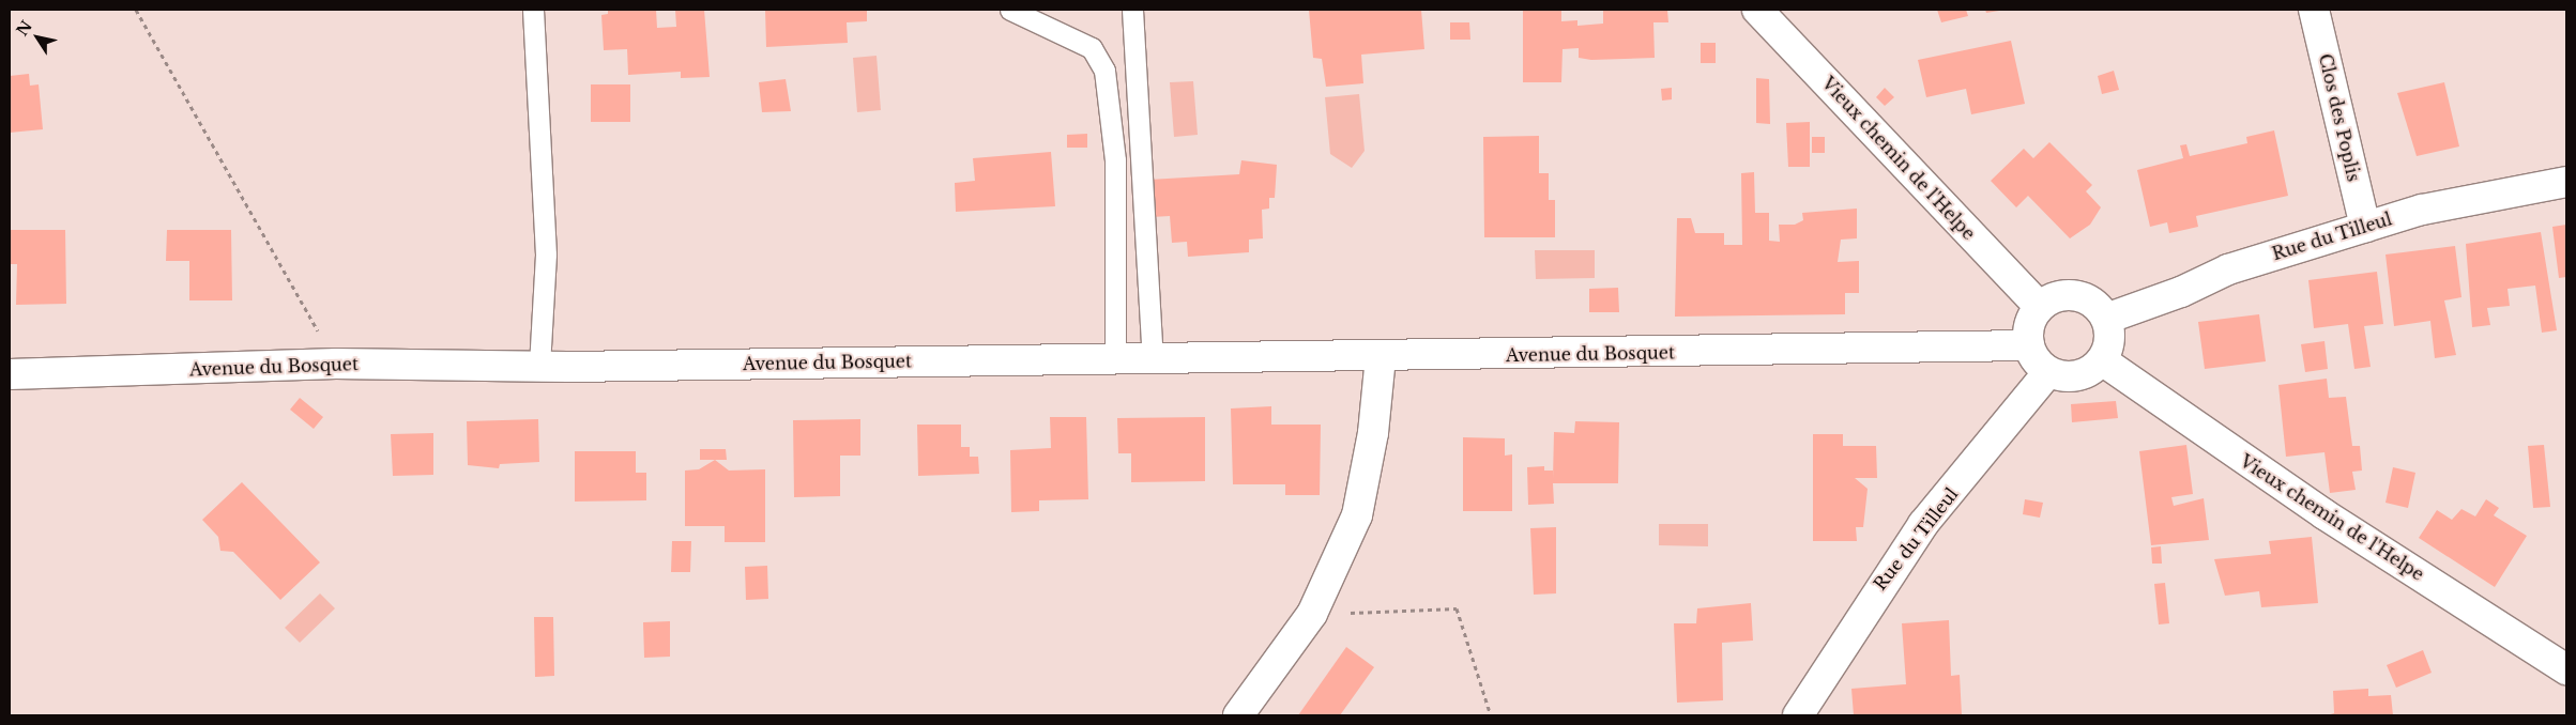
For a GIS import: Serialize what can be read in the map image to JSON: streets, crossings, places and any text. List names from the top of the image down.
{
  "streets": {
    "street": [
      "Clos des Poplis",
      "Vieux chemin de l'Helpe",
      "Rue du Tilleul",
      "Avenue du Bosquet"
    ]
  },
  "crossings": [
    ["Clos des Poplis", "Rue du Tilleul"],
    ["Vieux chemin de l'Helpe", "Rue du Tilleul"],
    ["Vieux chemin de l'Helpe", "Avenue du Bosquet"],
    ["Rue du Tilleul", "Avenue du Bosquet"]
  ],
  "north": "top left"
}
